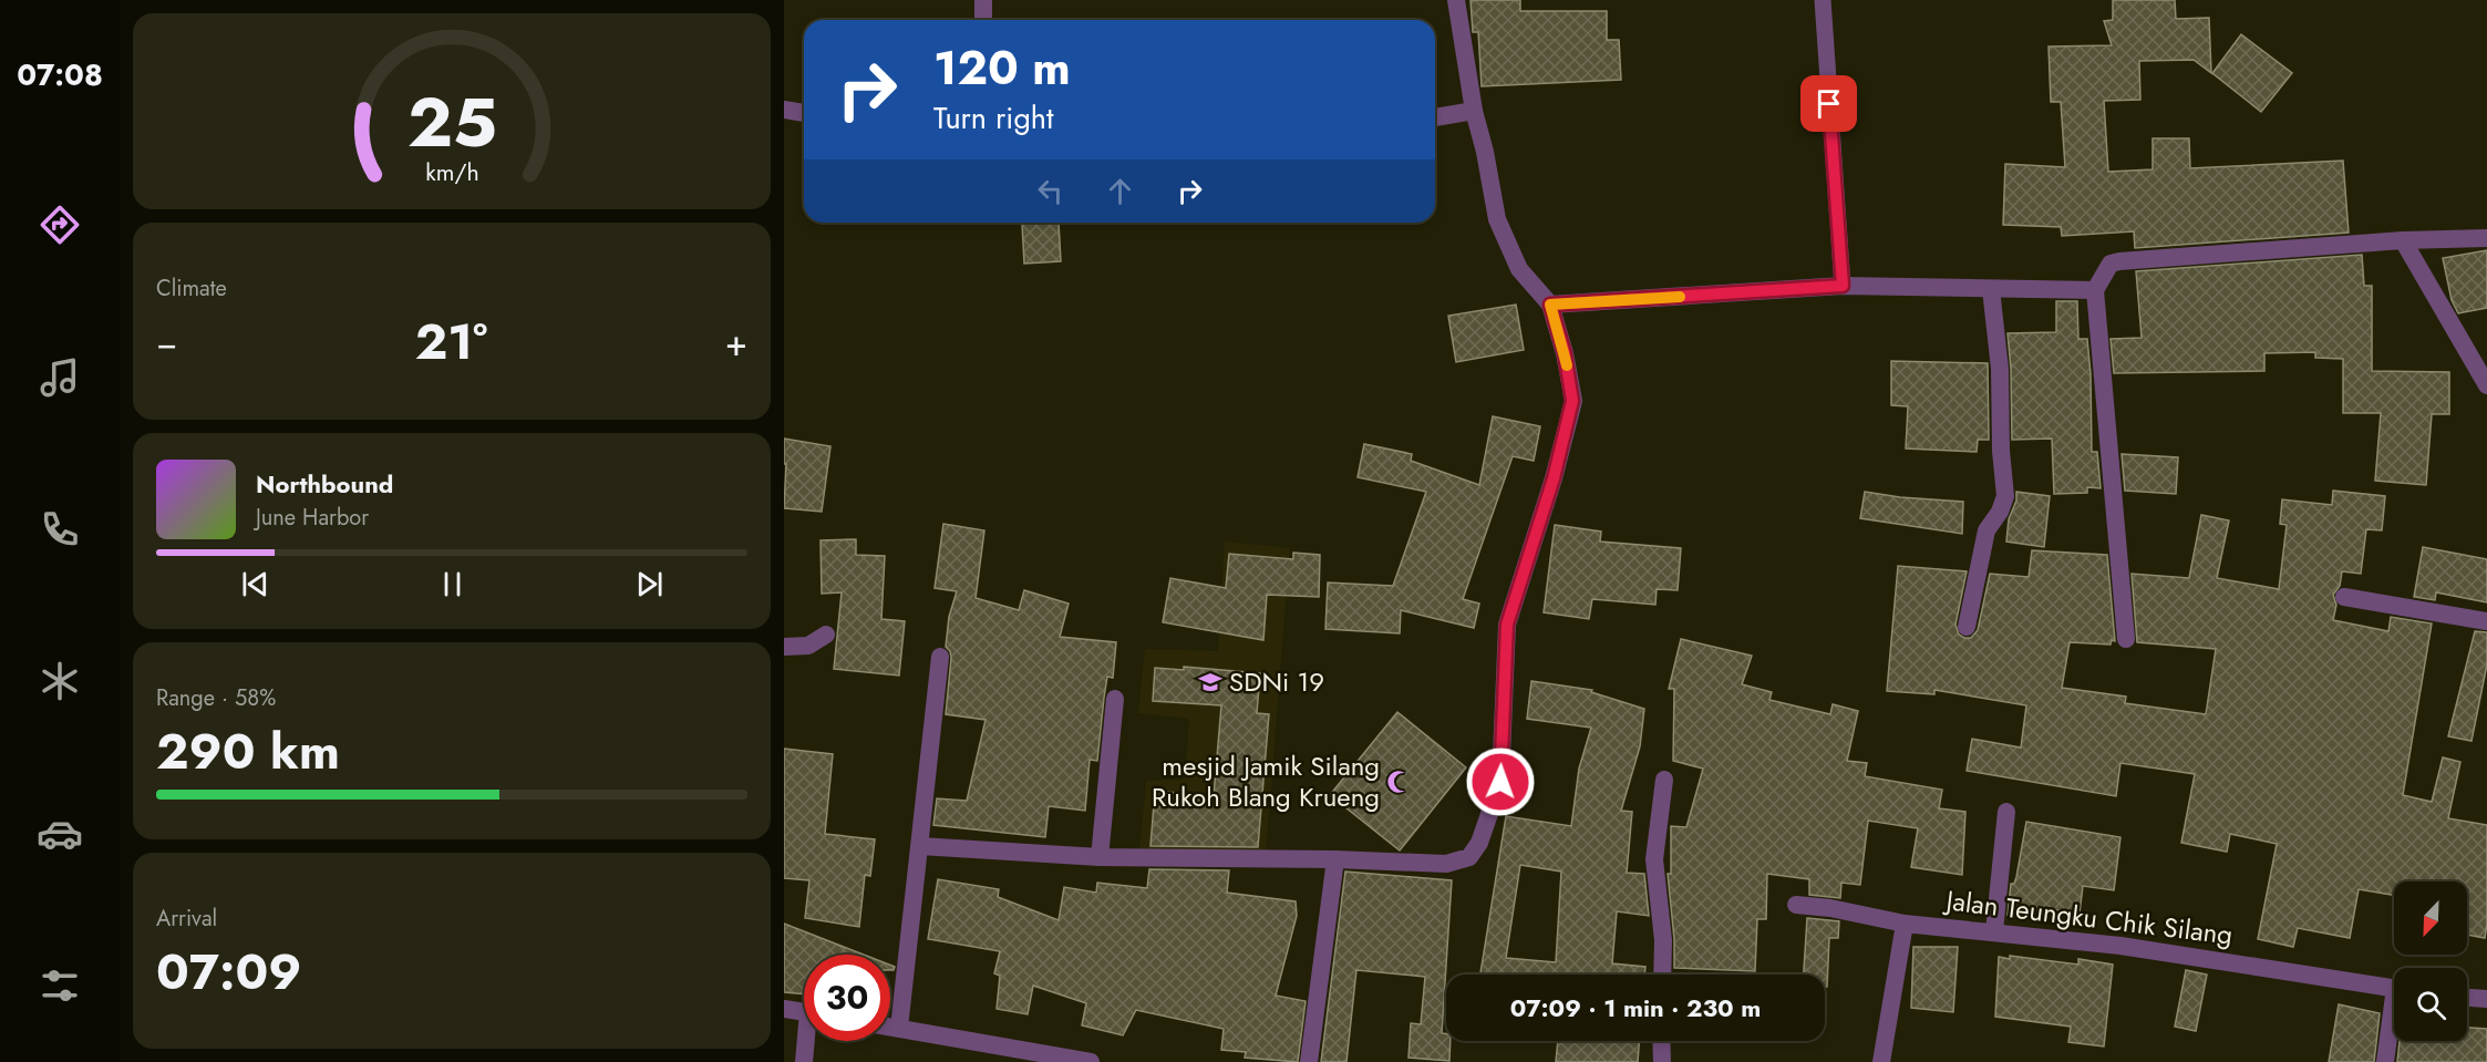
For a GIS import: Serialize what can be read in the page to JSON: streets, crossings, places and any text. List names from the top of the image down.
{
  "streets": {
    "street": ["Jalan Teungku Chik Silang"]
  },
  "places": {
    "school or university": ["SDNi 19"],
    "mosque": ["mesjid Jamik Silang Rukoh Blang Krueng"]
  },
  "north": "bottom left",
  "page": {
    "tabs": "07:08",
    "turn": ["120 m", "Turn right"],
    "tile": [
      "Climate",
      ["Range · 58%", "290 km"],
      ["Arrival", "07:09"]
    ],
    "heat": ["−", "21°", "+"],
    "song": ["Northbound", "June Harbor"],
    "limit": "30",
    "trip": "07:09 · 1 min · 230 m",
    "gauge": ["25", "km/h"]
  }
}
